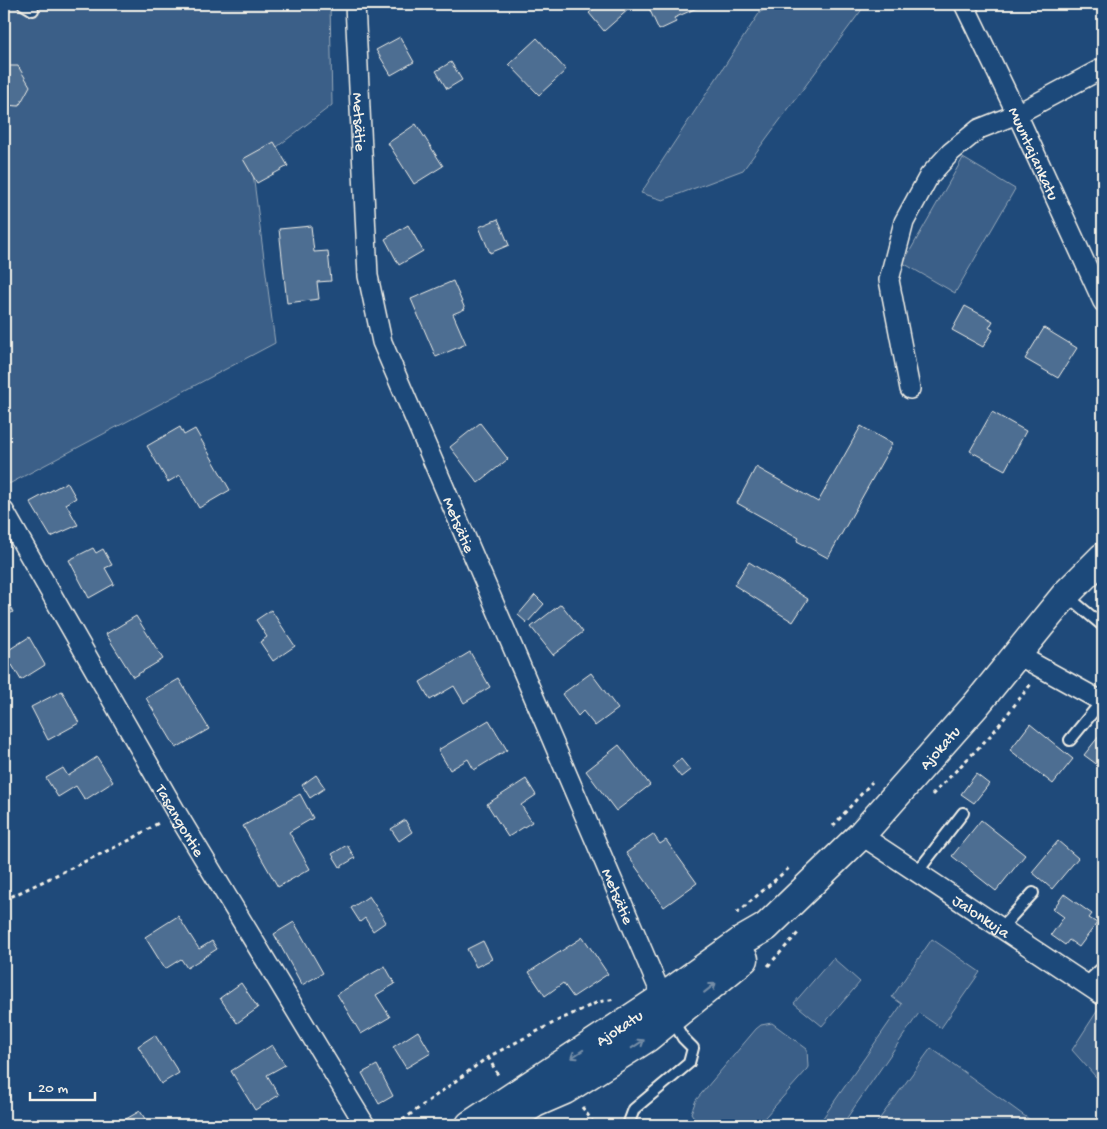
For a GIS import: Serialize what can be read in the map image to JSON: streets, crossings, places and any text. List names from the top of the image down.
{
  "streets": {
    "street": [
      "Metsätie",
      "Muuntajankatu",
      "Ajokatu",
      "Tasangontie",
      "Jalonkuja"
    ]
  },
  "crossings": [
    ["Metsätie", "Ajokatu"],
    ["Ajokatu", "Jalonkuja"]
  ],
  "scale_bar": "20 m"
}
